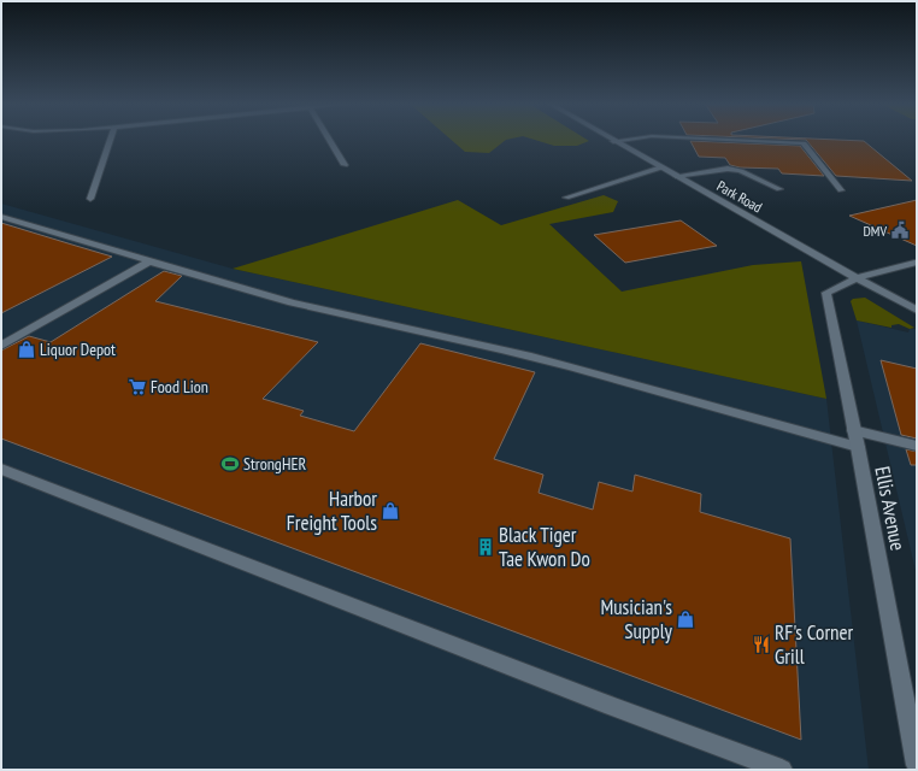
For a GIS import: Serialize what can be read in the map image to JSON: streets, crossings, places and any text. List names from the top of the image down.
{
  "streets": {
    "street": ["Park Road", "Ellis Avenue"]
  },
  "crossings": [
    ["Park Road", "Ellis Avenue"]
  ],
  "places": {
    "public building": ["DMV"],
    "shop": ["Liquor Depot", "Harbor Freight Tools", "Musician's Supply"],
    "supermarket": ["Food Lion"],
    "sports": ["StrongHER"],
    "building": ["Black Tiger Tae Kwon Do"],
    "restaurant": ["RF's Corner Grill"]
  }
}
